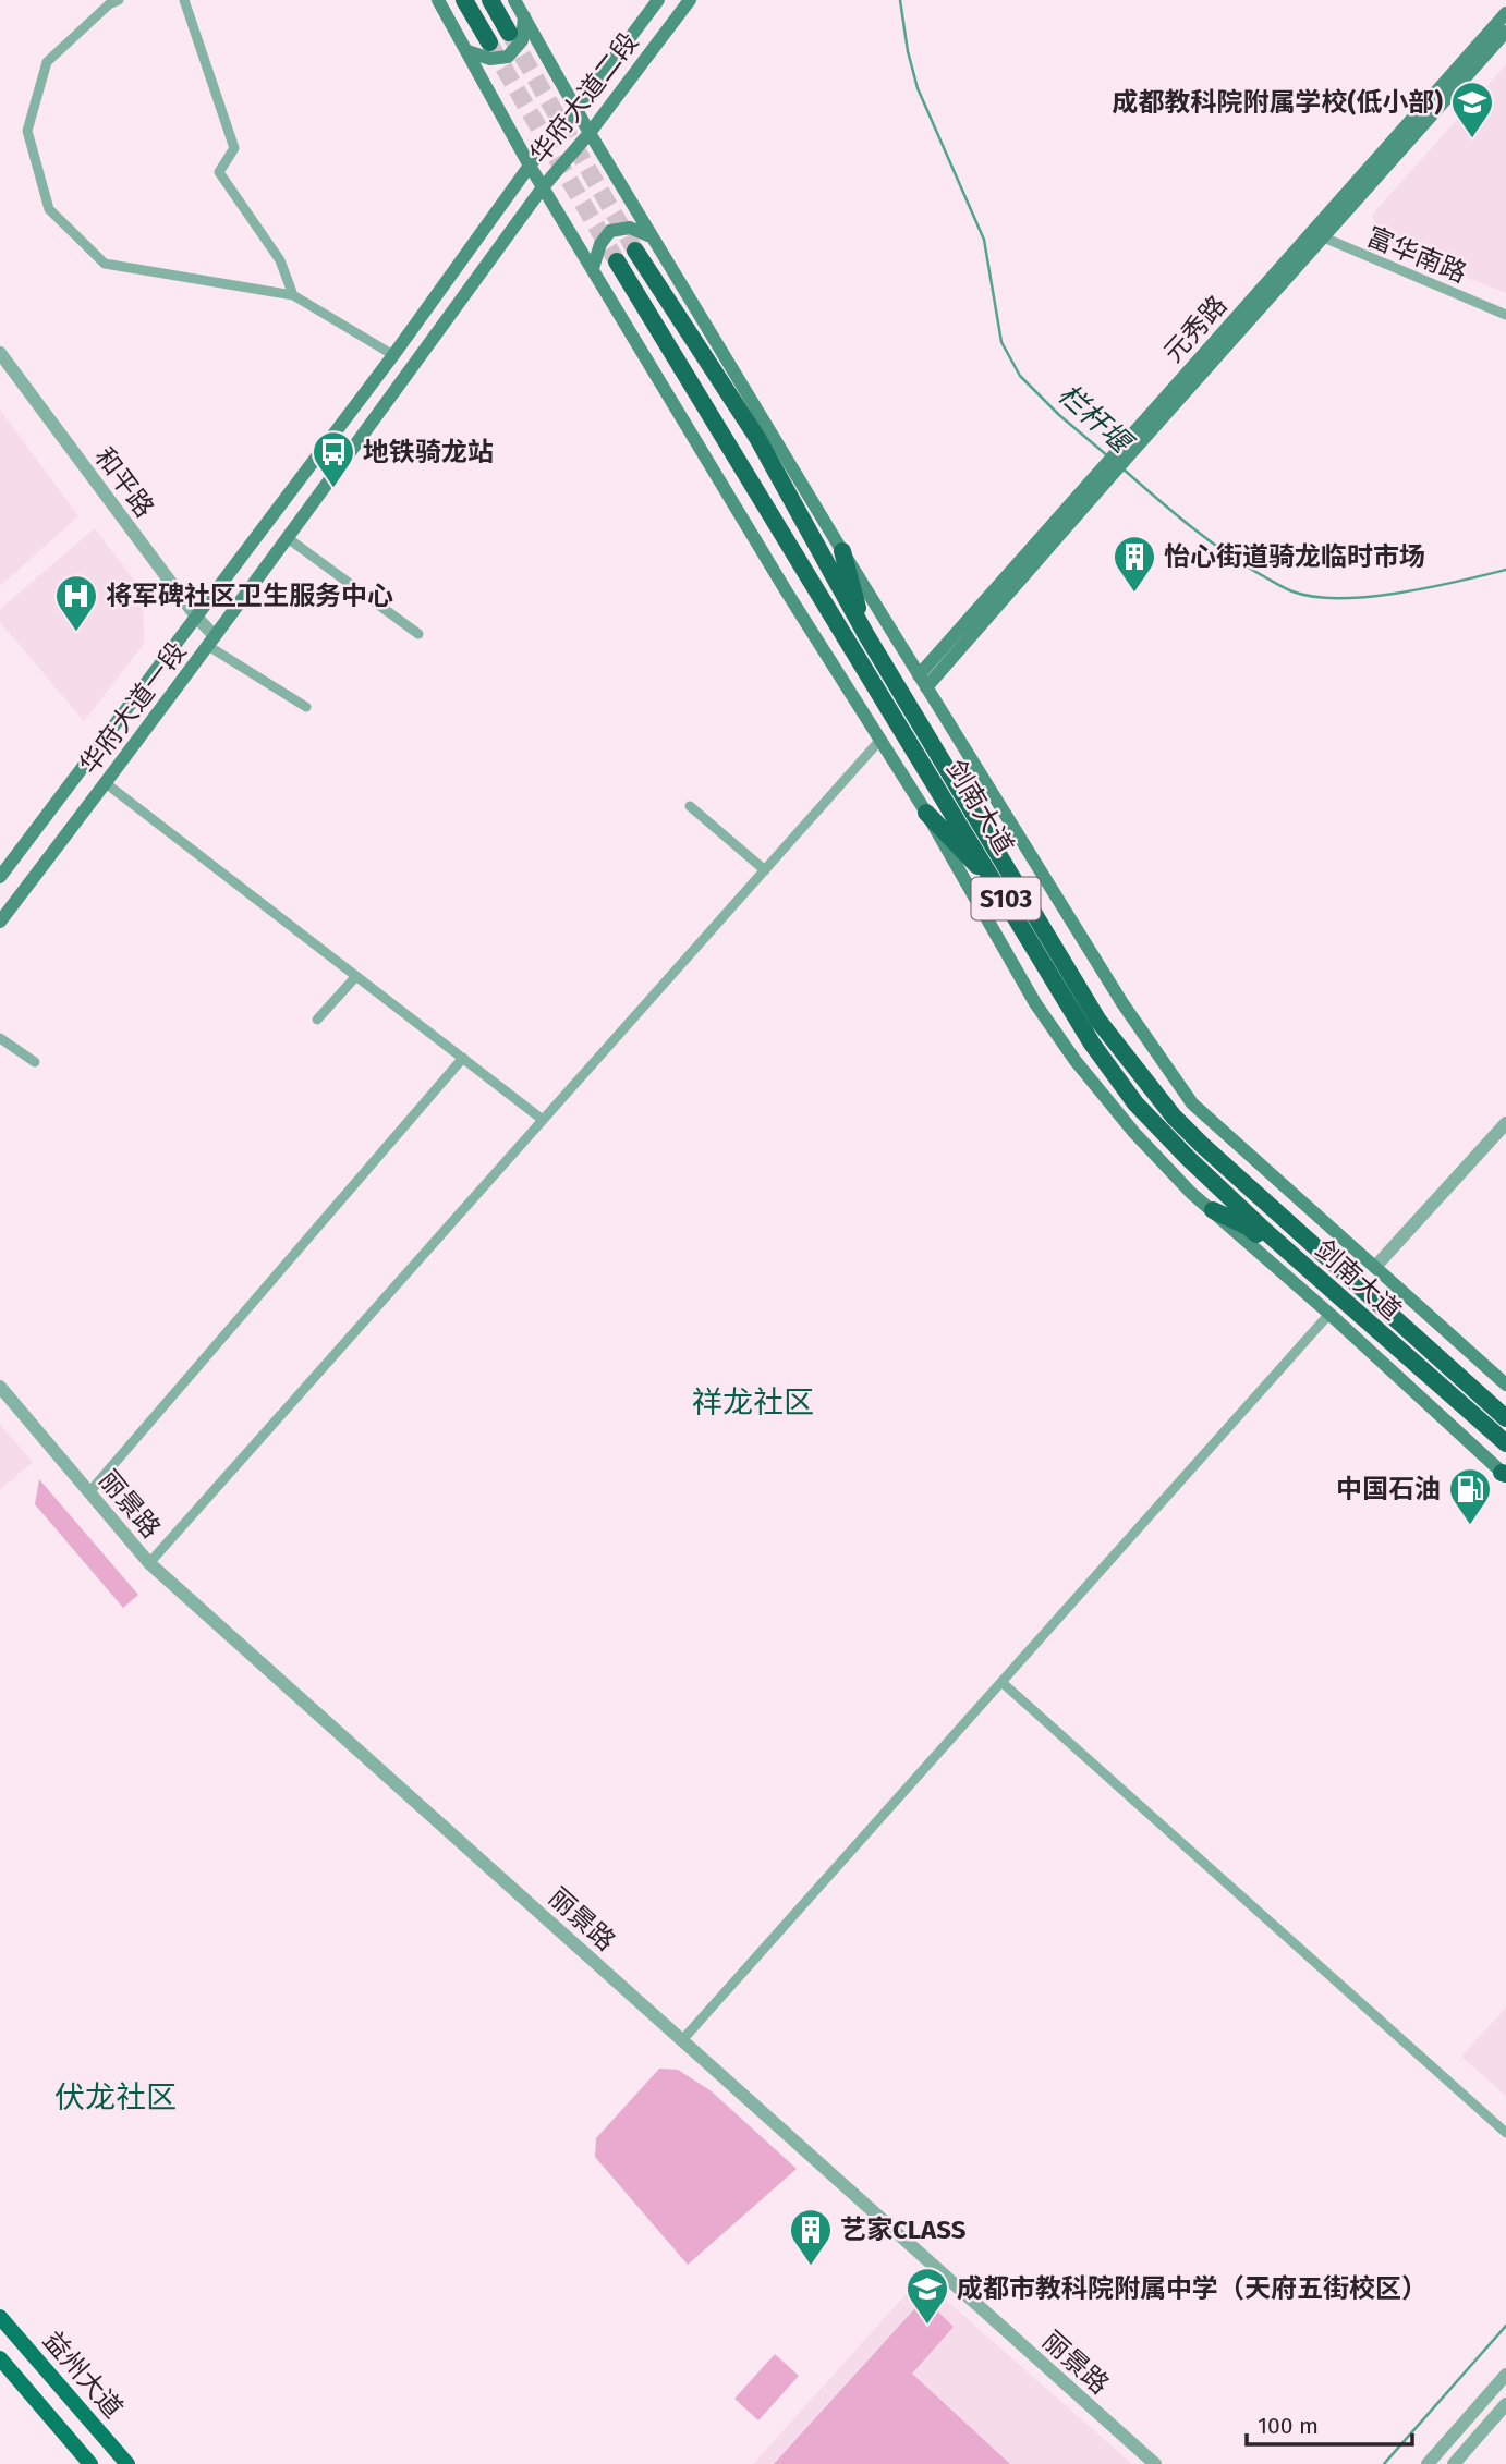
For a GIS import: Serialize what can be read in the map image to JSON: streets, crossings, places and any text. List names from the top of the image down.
{
  "streets": {
    "highway": ["剑南大道", "S103"],
    "main road": [
      "华府大道二段",
      "元秀路",
      "华府大道一段",
      "益州大道"
    ],
    "street": ["富华南路", "和平路", "丽景路"]
  },
  "crossings": [
    ["华府大道二段", "华府大道一段"],
    ["富华南路", "元秀路"],
    ["和平路", "华府大道一段"]
  ],
  "districts": ["祥龙社区", "伏龙社区"],
  "water": ["栏杆堰"],
  "places": {
    "school or university": ["成都教科院附属学校(低小部)", "成都市教科院附属中学（天府五街校区）"],
    "bus stop": ["地铁骑龙站"],
    "building": ["怡心街道骑龙临时市场", "艺家CLASS"],
    "hospital": ["将军碑社区卫生服务中心"],
    "fuel station": ["中国石油"]
  },
  "scale_bar": "100 m"
}
